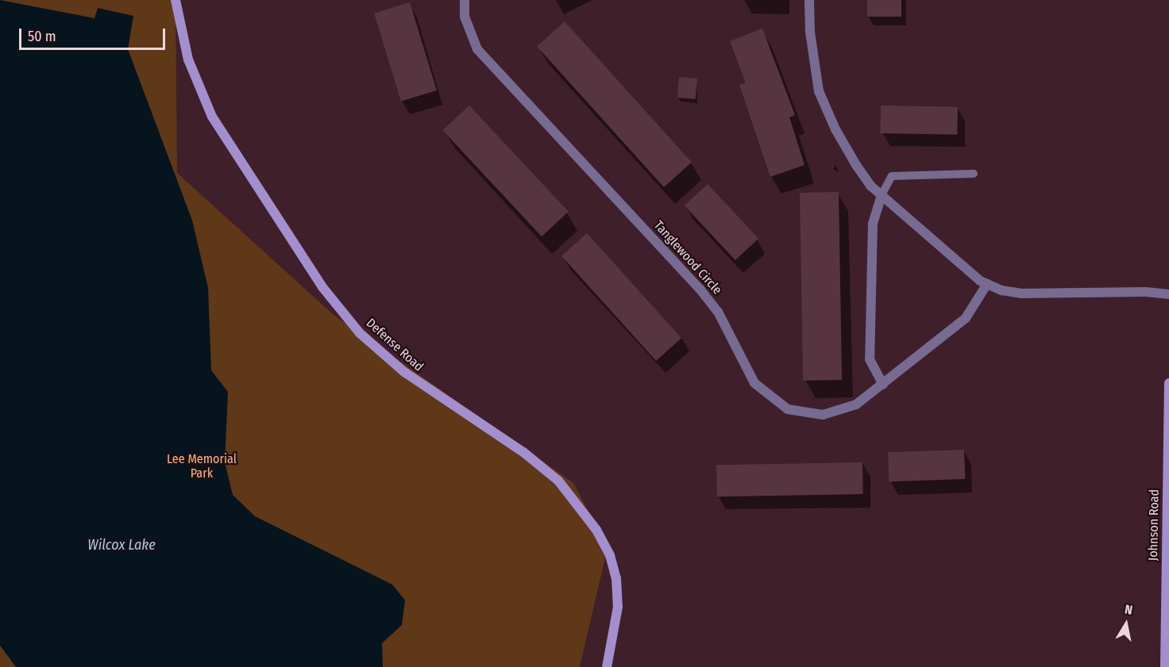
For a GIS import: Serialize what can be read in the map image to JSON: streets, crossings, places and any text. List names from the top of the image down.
{
  "streets": {
    "street": ["Tanglewood Circle", "Defense Road", "Johnson Road"]
  },
  "water": ["Wilcox Lake"],
  "parks": ["Lee Memorial Park"],
  "scale_bar": "50 m",
  "north": "top"
}
